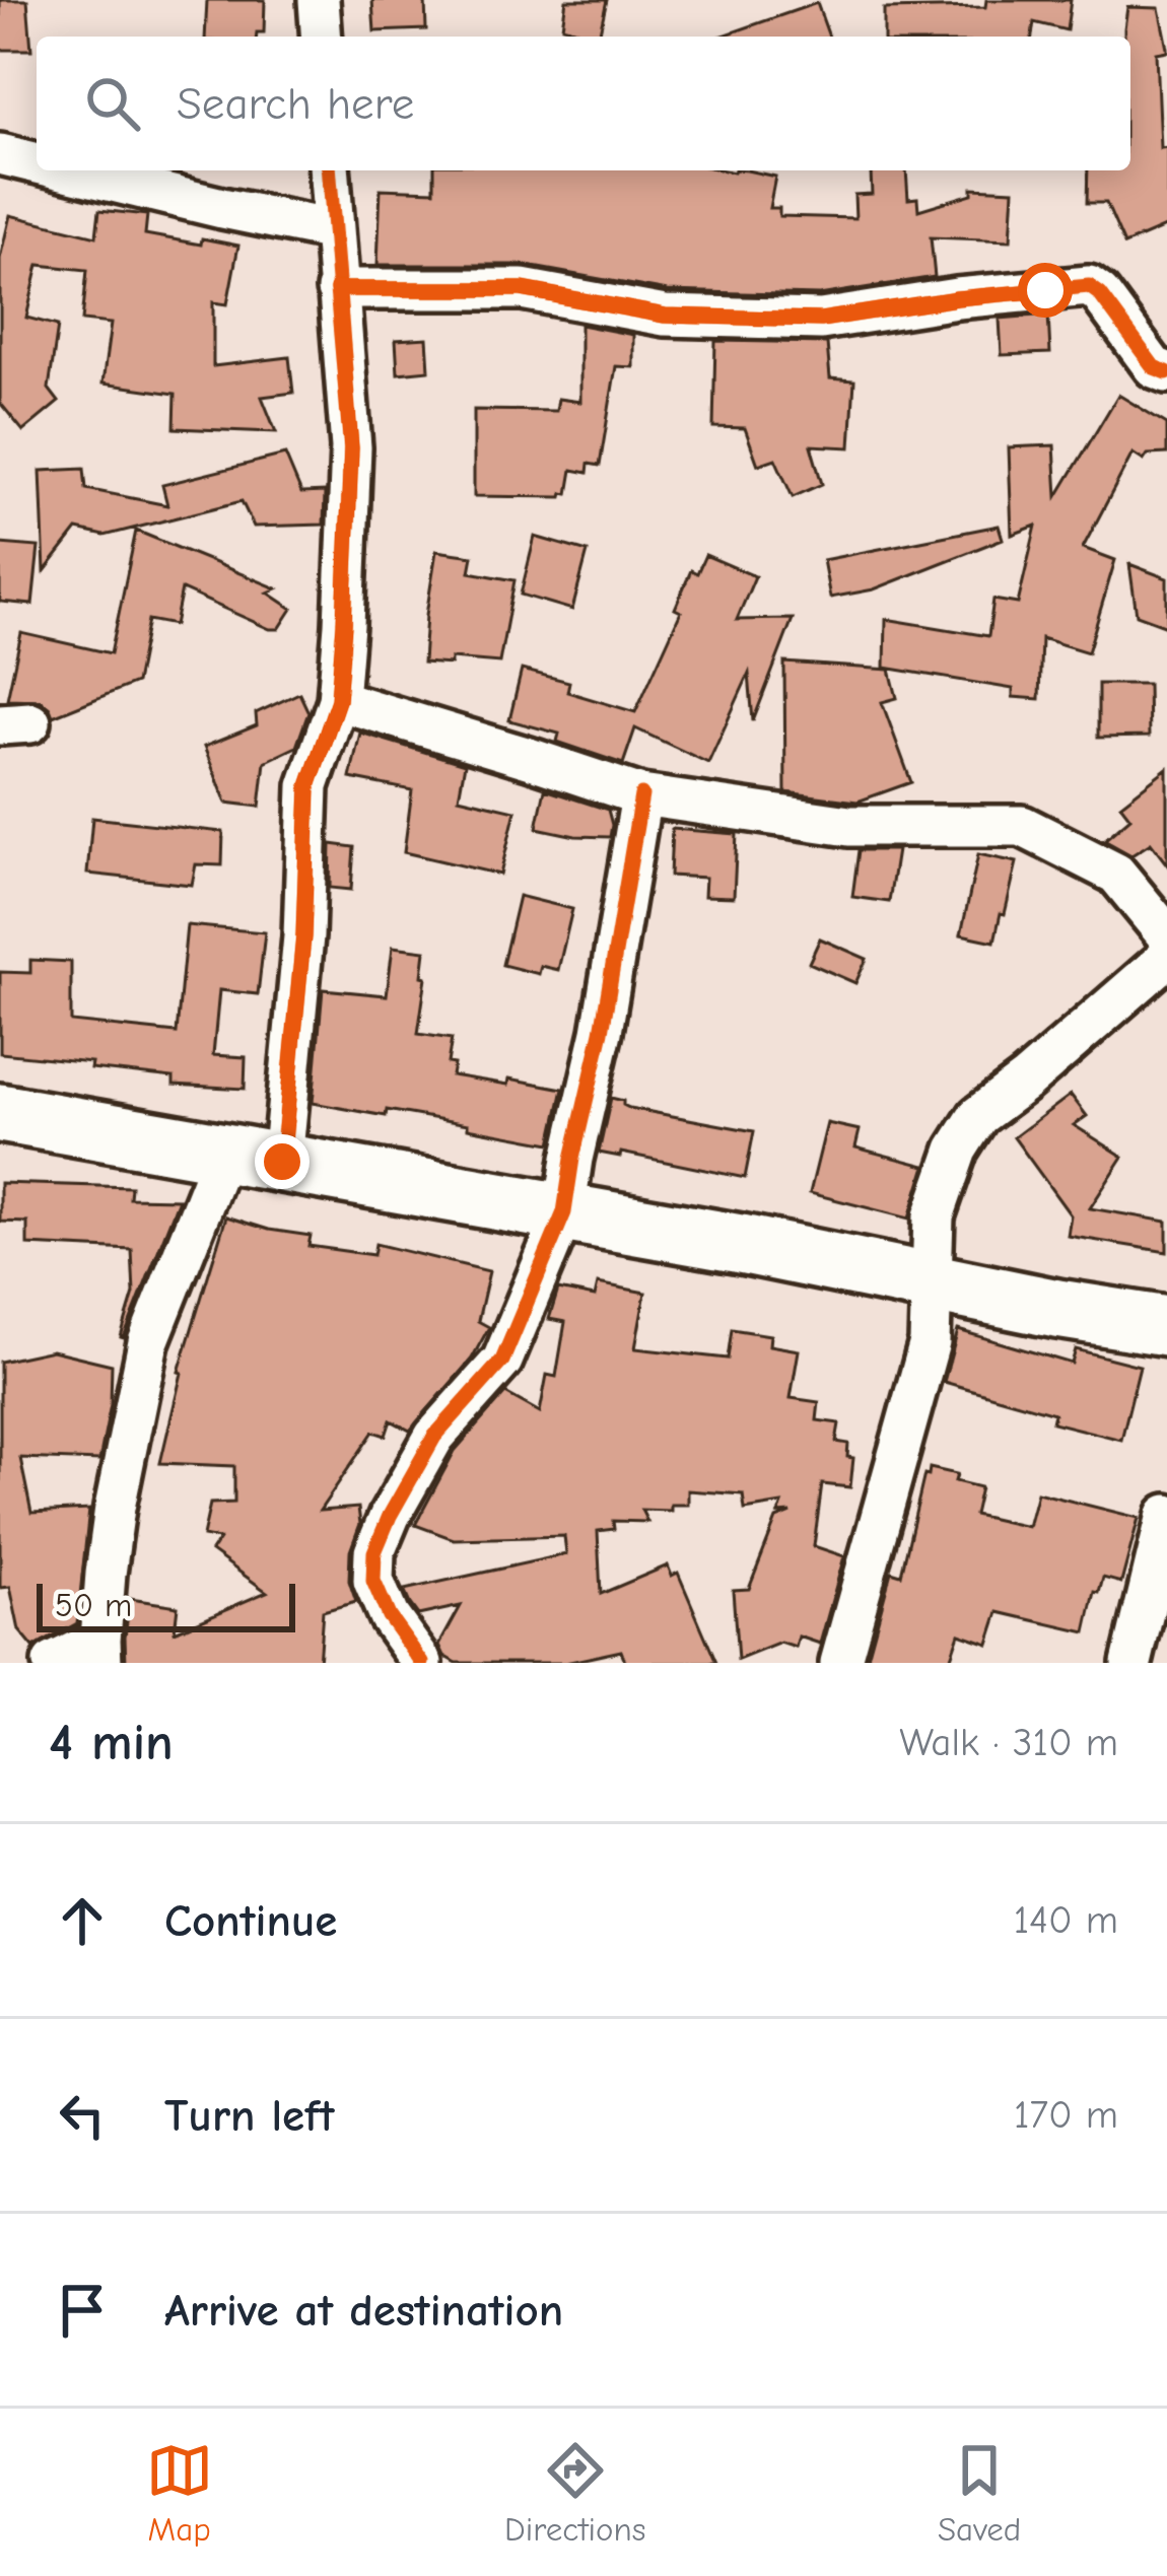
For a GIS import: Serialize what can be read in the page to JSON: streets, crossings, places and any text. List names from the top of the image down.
{
  "scale_bar": "50 m",
  "page": {
    "search": "Search here",
    "scale": "50 m",
    "heading": ["4 min", "Walk · 310 m"],
    "list": [
      ["Continue", "140 m"],
      ["Turn left", "170 m"],
      "Arrive at destination"
    ],
    "nav": ["Map", "Directions", "Saved"]
  }
}
